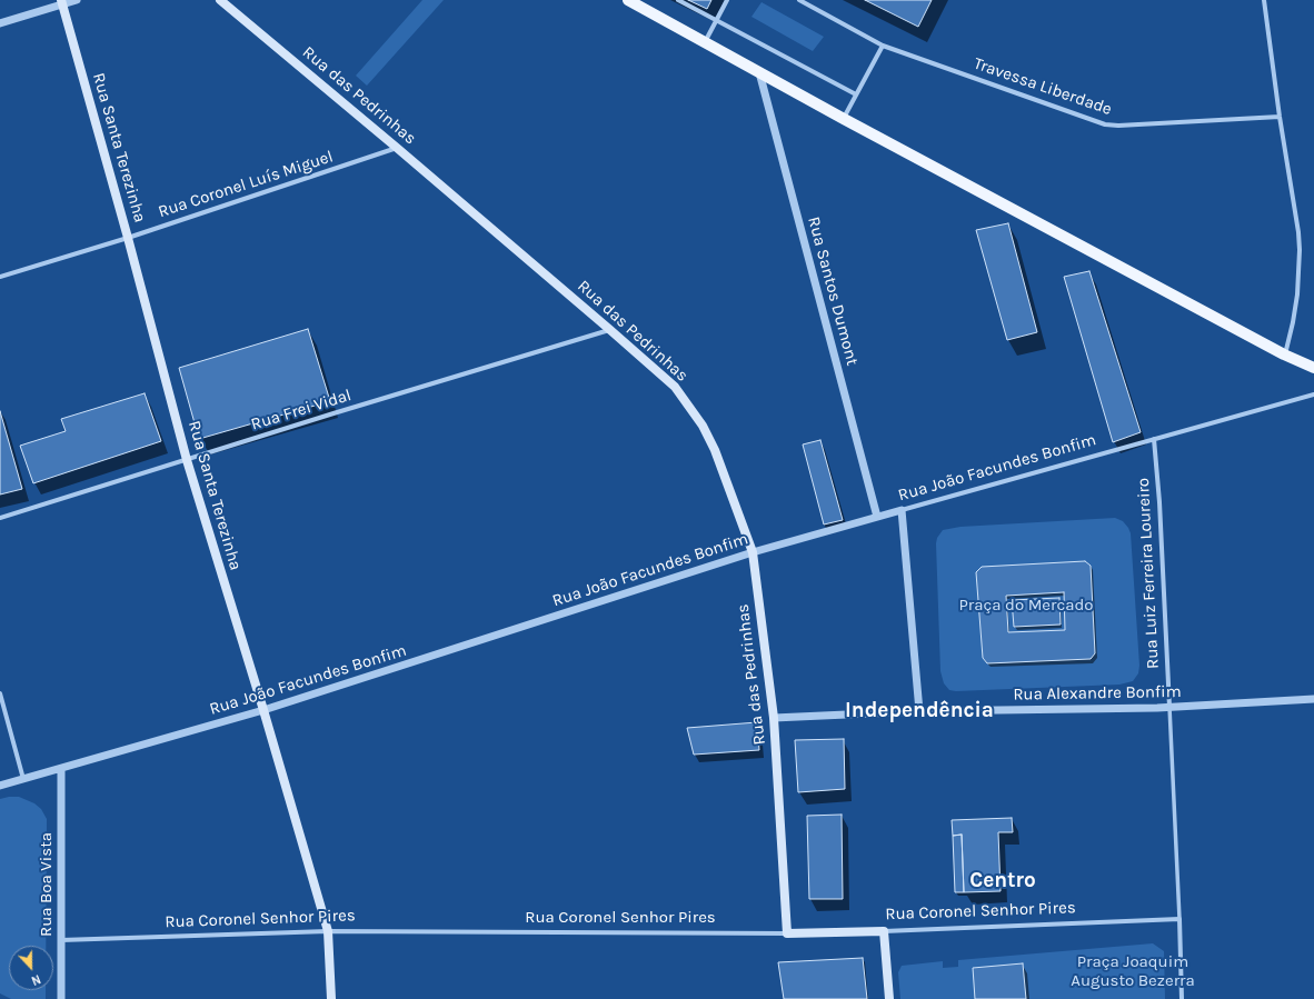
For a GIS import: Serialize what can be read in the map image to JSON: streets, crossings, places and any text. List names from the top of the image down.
{
  "streets": {
    "main road": ["Rua das Pedrinhas", "Rua Santa Terezinha", "Rua Coronel Senhor Pires"],
    "street": [
      "Travessa Liberdade",
      "Rua Coronel Luís Miguel",
      "Rua Santos Dumont",
      "Rua Frei Vidal",
      "Rua João Facundes Bonfim",
      "Rua Luiz Ferreira Loureiro",
      "Rua Alexandre Bonfim",
      "Rua Boa Vista"
    ]
  },
  "crossings": [
    ["Rua das Pedrinhas", "Rua Coronel Luís Miguel"],
    ["Rua das Pedrinhas", "Rua Frei Vidal"],
    ["Rua das Pedrinhas", "Rua João Facundes Bonfim"],
    ["Rua das Pedrinhas", "Rua Alexandre Bonfim"],
    ["Rua das Pedrinhas", "Rua Coronel Senhor Pires"],
    ["Rua Santa Terezinha", "Rua Coronel Luís Miguel"],
    ["Rua Santa Terezinha", "Rua Frei Vidal"],
    ["Rua Santa Terezinha", "Rua João Facundes Bonfim"],
    ["Rua Santa Terezinha", "Rua Coronel Senhor Pires"],
    ["Rua Santos Dumont", "Rua João Facundes Bonfim"],
    ["Rua João Facundes Bonfim", "Rua Luiz Ferreira Loureiro"],
    ["Rua João Facundes Bonfim", "Rua Boa Vista"],
    ["Rua Luiz Ferreira Loureiro", "Rua Alexandre Bonfim"],
    ["Rua Boa Vista", "Rua Coronel Senhor Pires"]
  ],
  "districts": ["Independência", "Centro"],
  "parks": ["Praça do Mercado", "Praça Joaquim Augusto Bezerra"],
  "north": "bottom"
}
